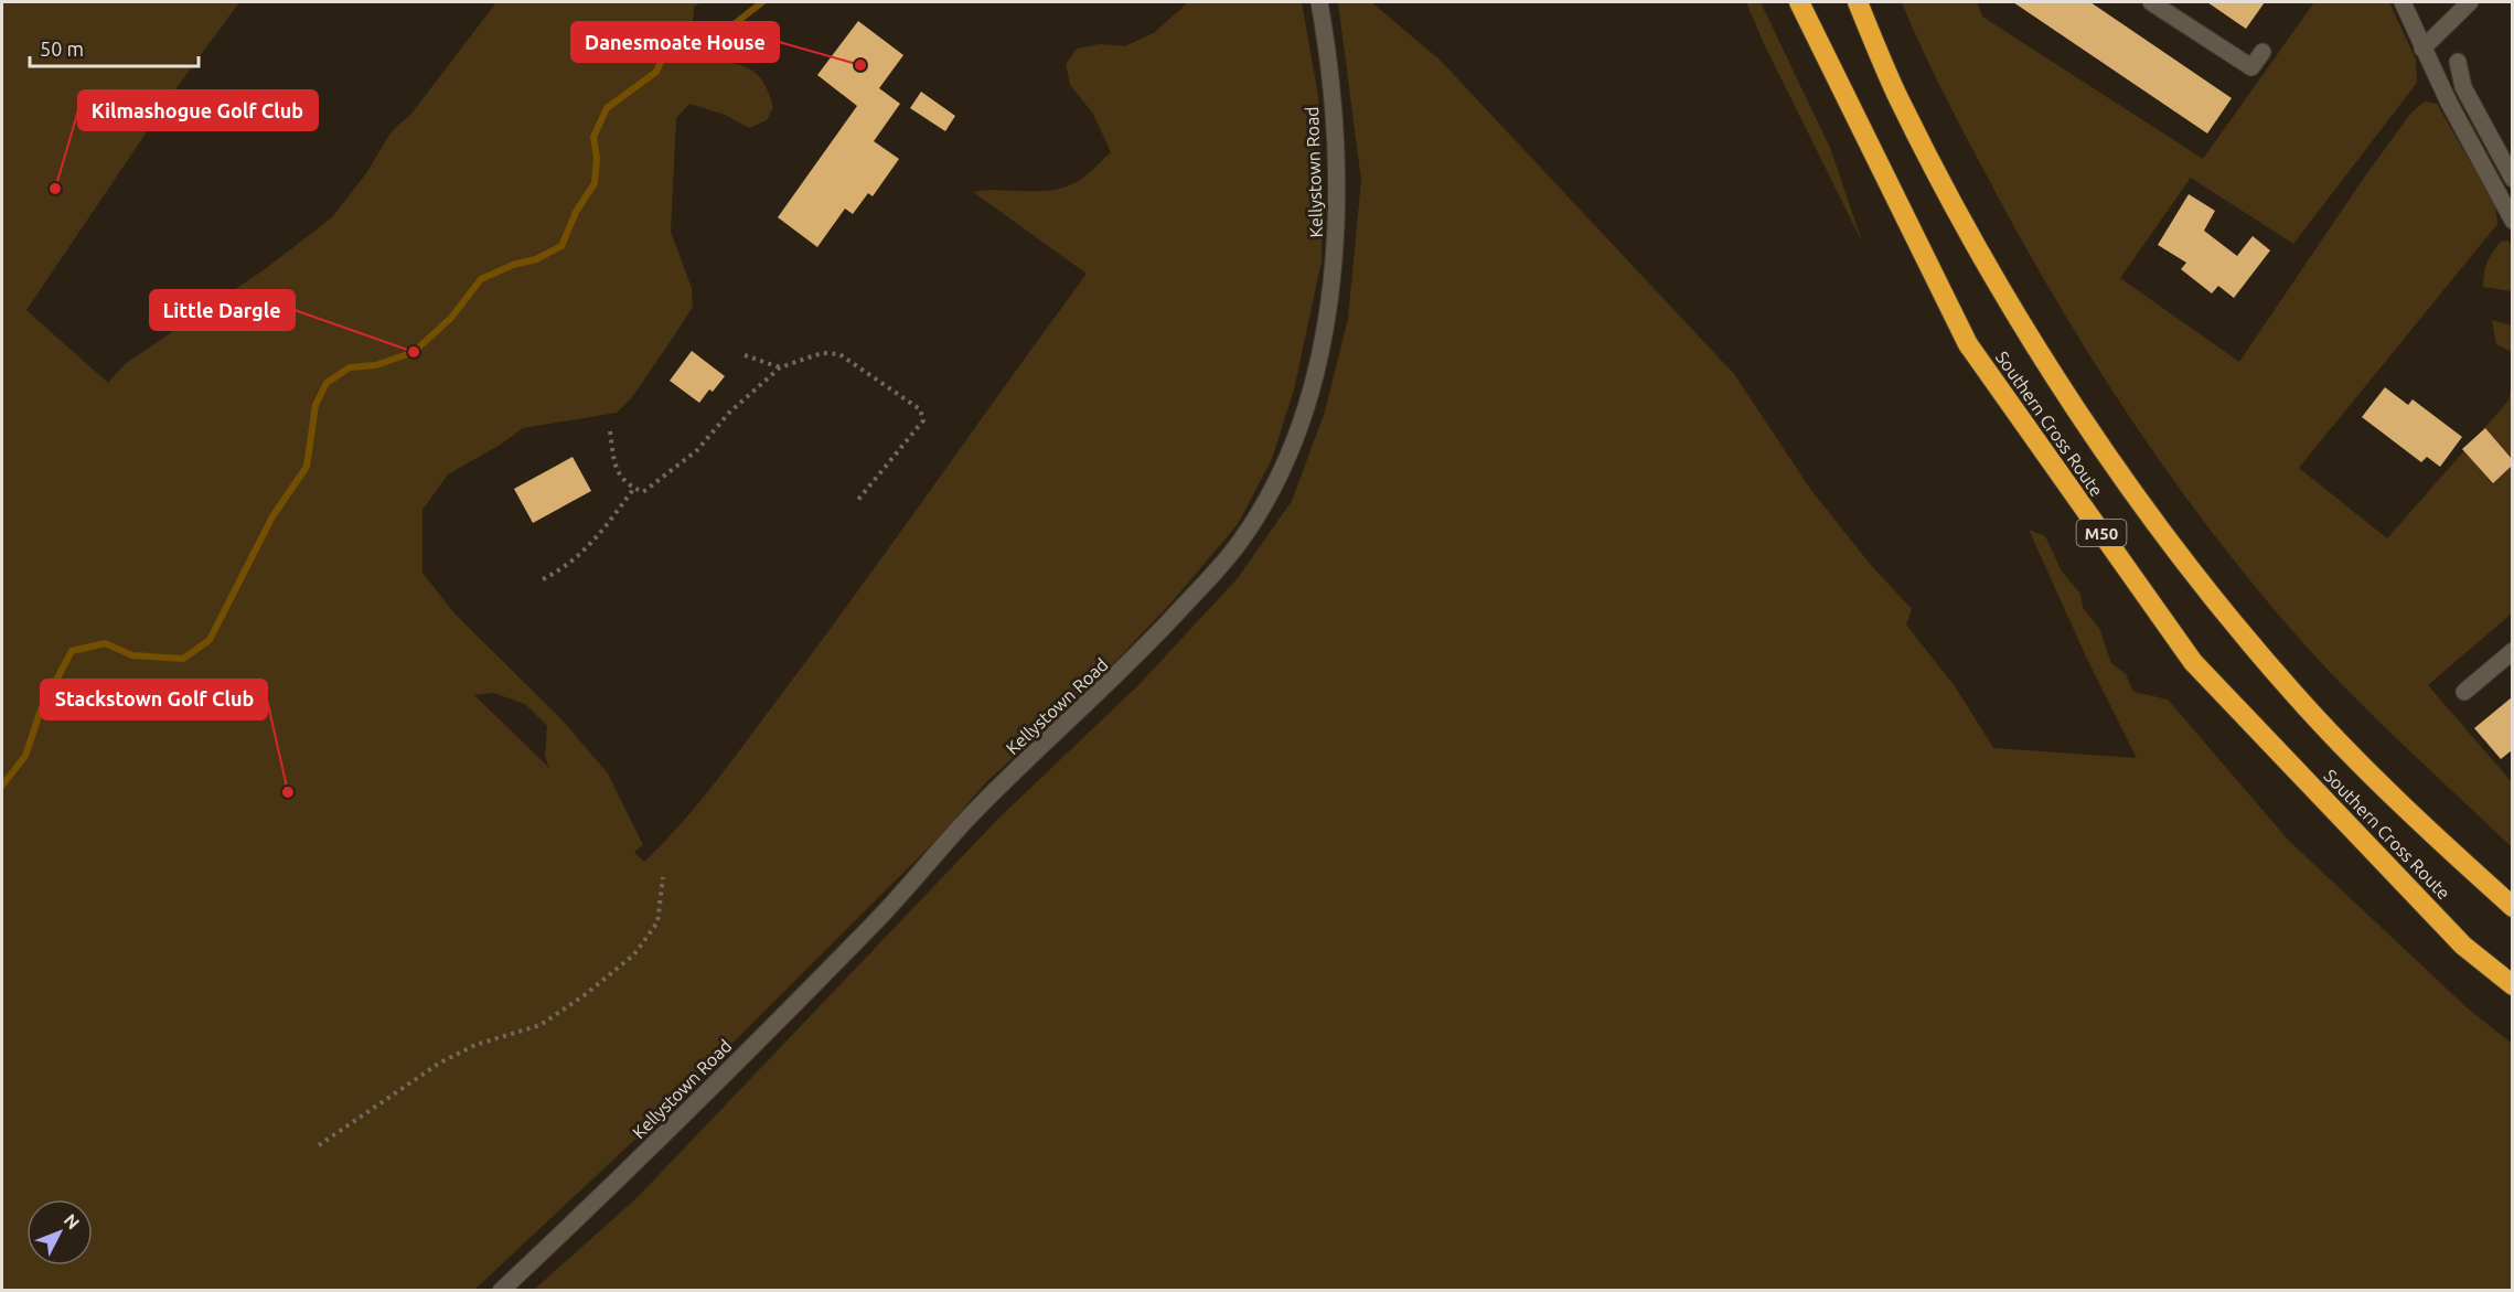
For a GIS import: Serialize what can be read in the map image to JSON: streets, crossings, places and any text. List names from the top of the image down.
{
  "streets": {
    "highway": ["Southern Cross Route", "M50"],
    "street": ["Kellystown Road"]
  },
  "places": [
    "Danesmoate House",
    "Kilmashogue Golf Club",
    "Little Dargle",
    "Stackstown Golf Club"
  ],
  "scale_bar": "50 m",
  "north": "top right"
}
